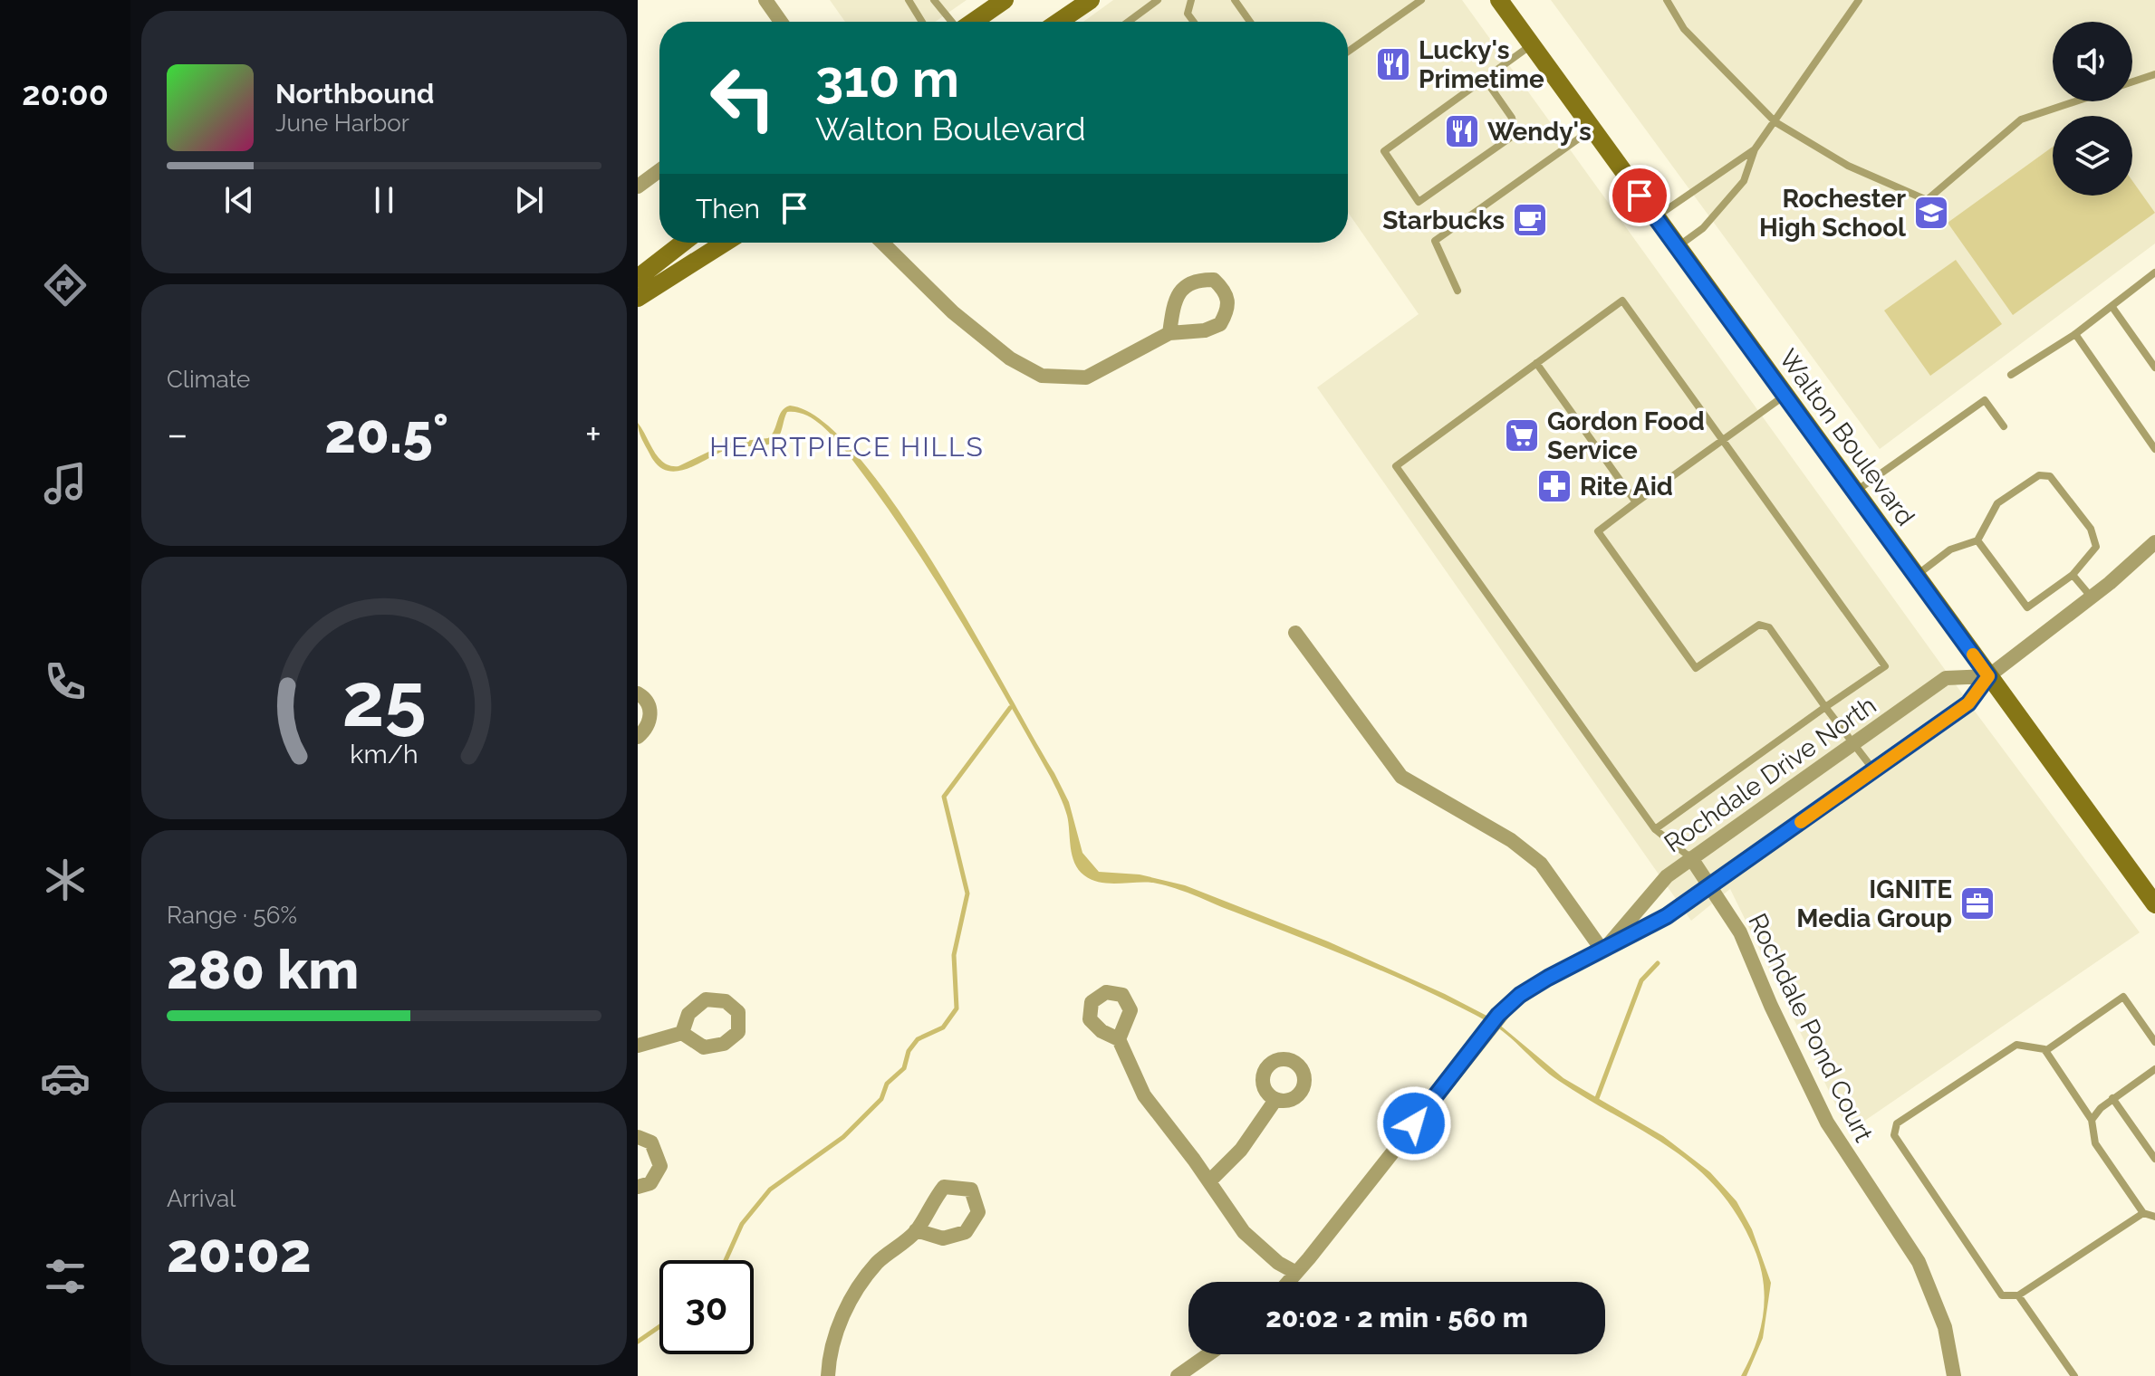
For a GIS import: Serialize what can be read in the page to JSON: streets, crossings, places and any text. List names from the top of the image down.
{
  "streets": {
    "main road": ["Walton Boulevard"],
    "street": ["Rochdale Drive North", "Rochdale Pond Court"]
  },
  "crossings": [
    ["Walton Boulevard", "Rochdale Drive North"],
    ["Rochdale Drive North", "Rochdale Pond Court"]
  ],
  "districts": ["HEARTPIECE HILLS"],
  "places": {
    "restaurant": ["Lucky's Primetime", "Wendy's"],
    "school or university": ["Rochester High School"],
    "cafe": ["Starbucks"],
    "supermarket": ["Gordon Food Service"],
    "pharmacy": ["Rite Aid"],
    "office": ["IGNITE Media Group"]
  },
  "page": {
    "tabs": "20:00",
    "turn": ["310 m", "Walton Boulevard"],
    "song": ["Northbound", "June Harbor"],
    "then": "Then",
    "tile": [
      "Climate",
      ["Range · 56%", "280 km"],
      ["Arrival", "20:02"]
    ],
    "heat": ["−", "20.5°", "+"],
    "limit": "30",
    "trip": "20:02 · 2 min · 560 m",
    "gauge": ["25", "km/h"]
  }
}
